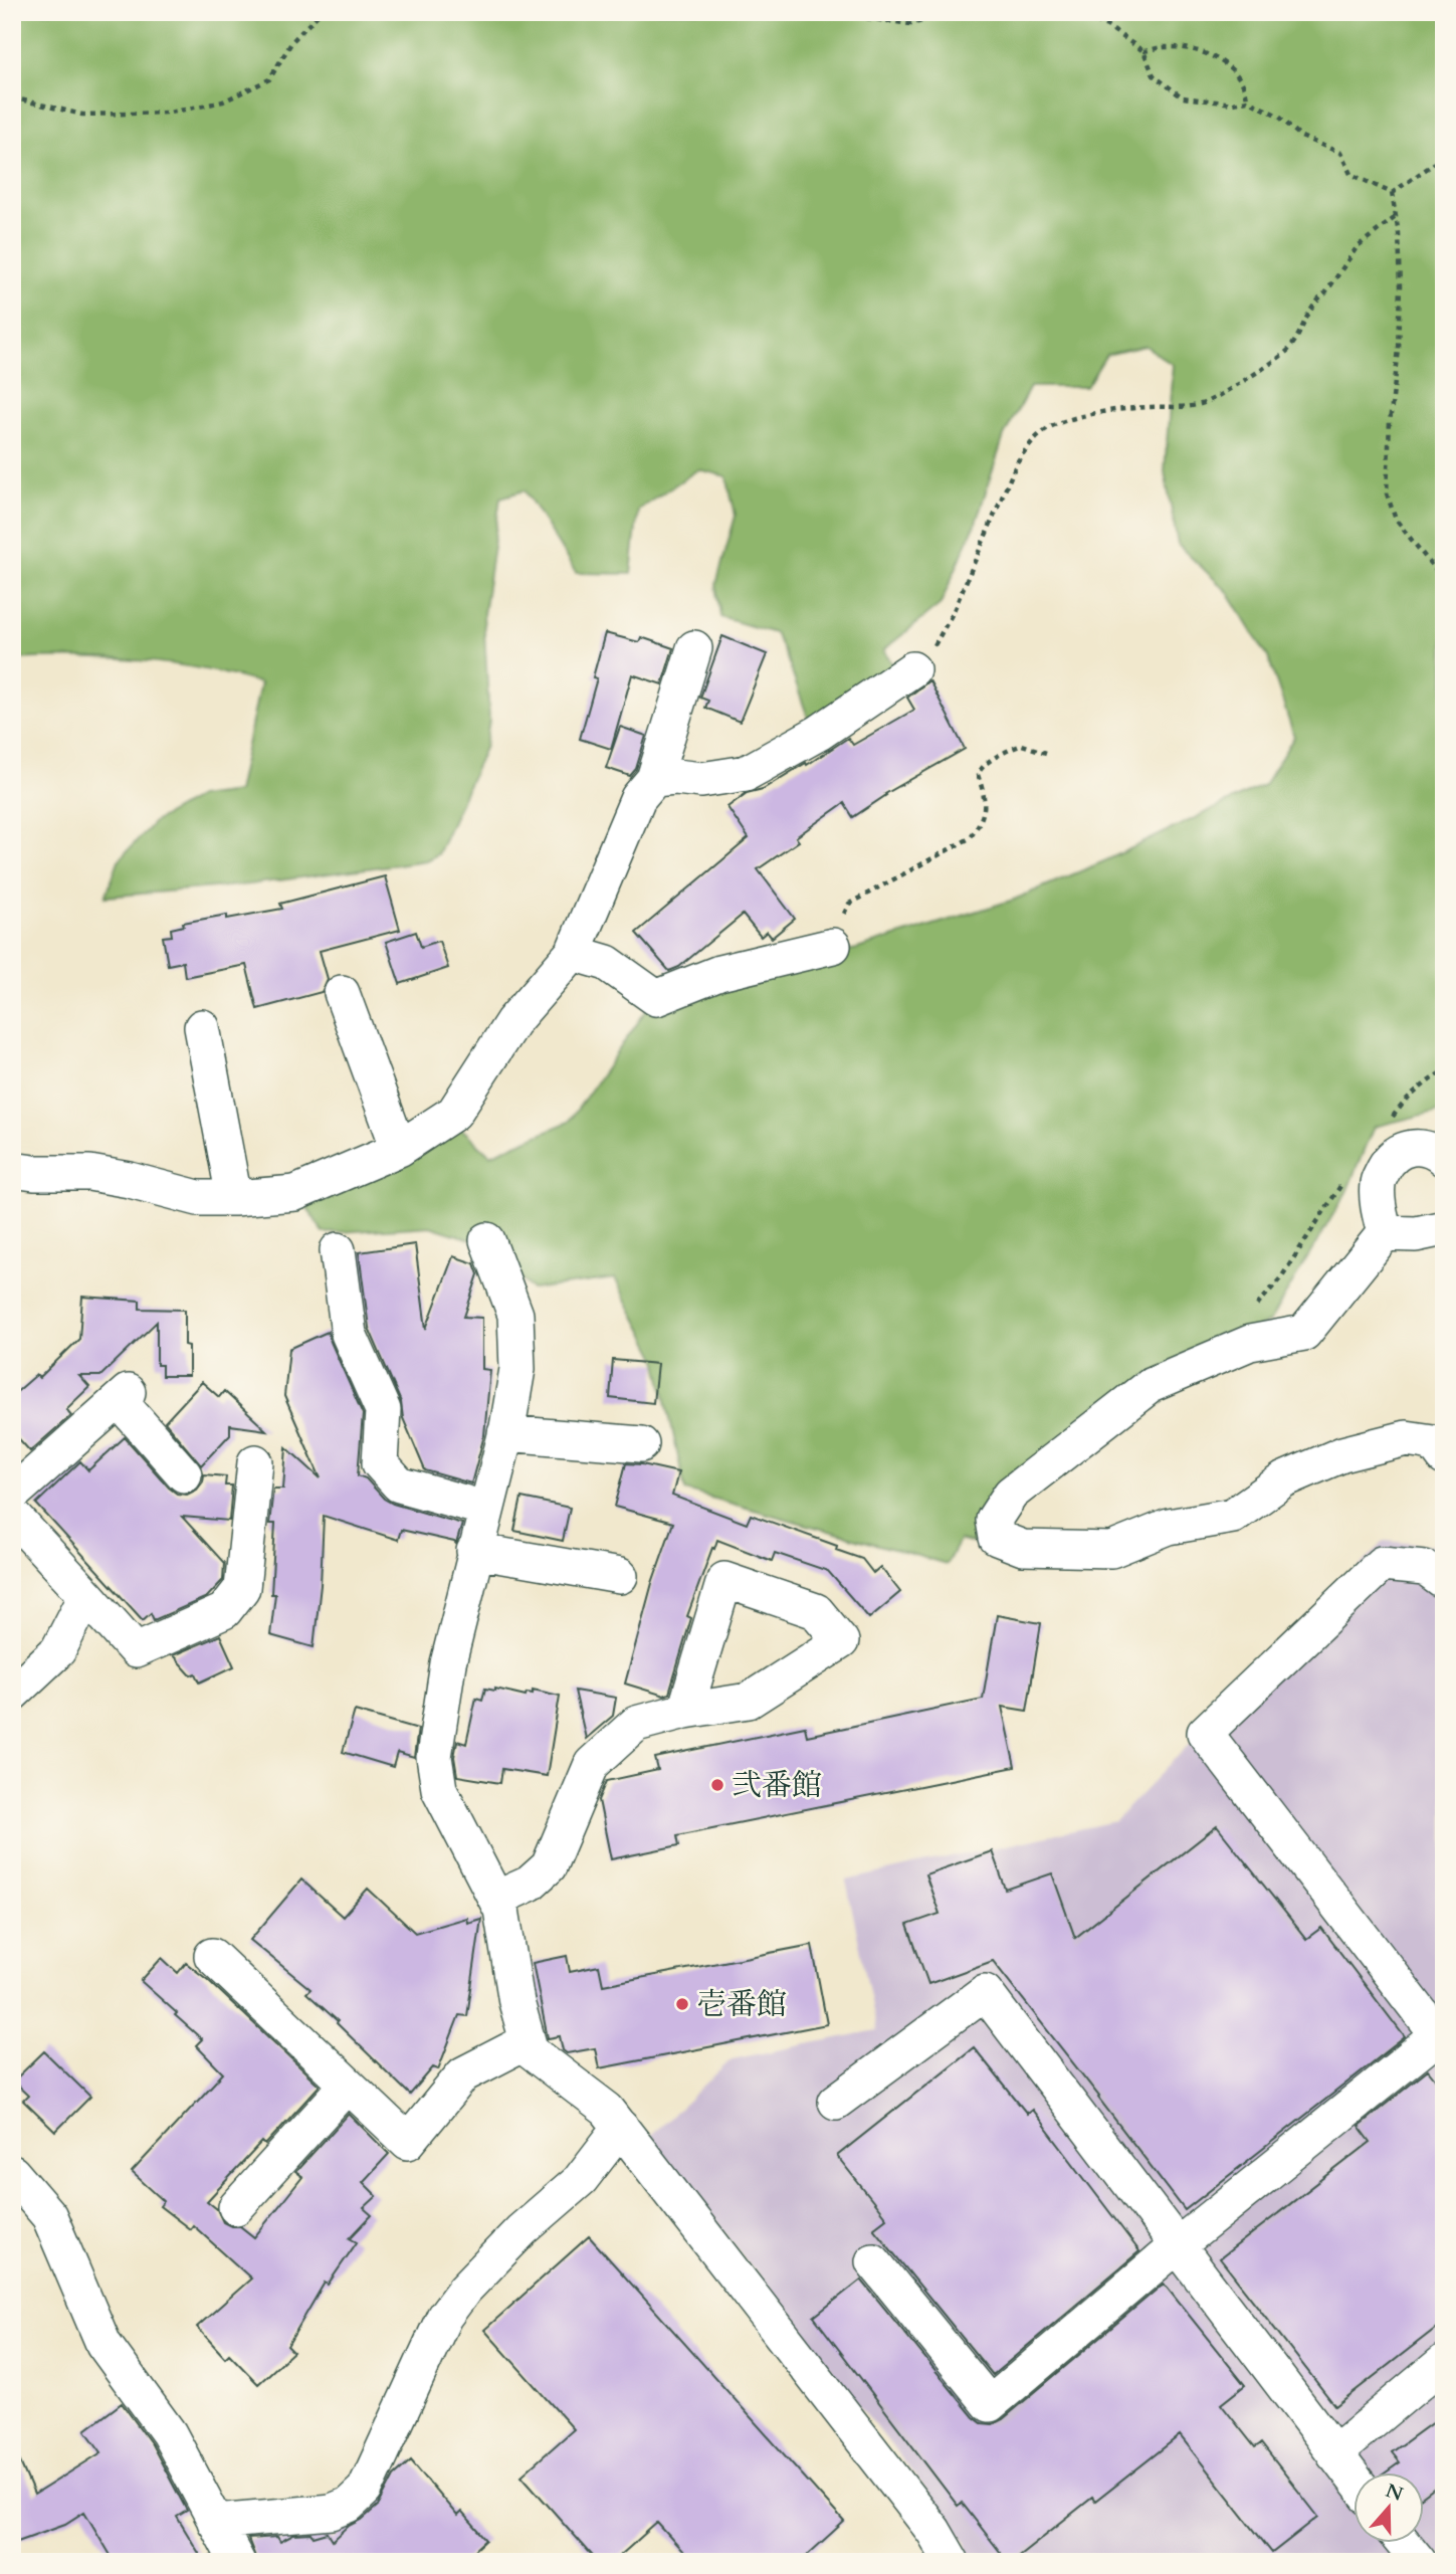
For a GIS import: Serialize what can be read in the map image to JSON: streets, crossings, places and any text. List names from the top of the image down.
{
  "places": ["弐番館", "壱番館"],
  "north": "top"
}
